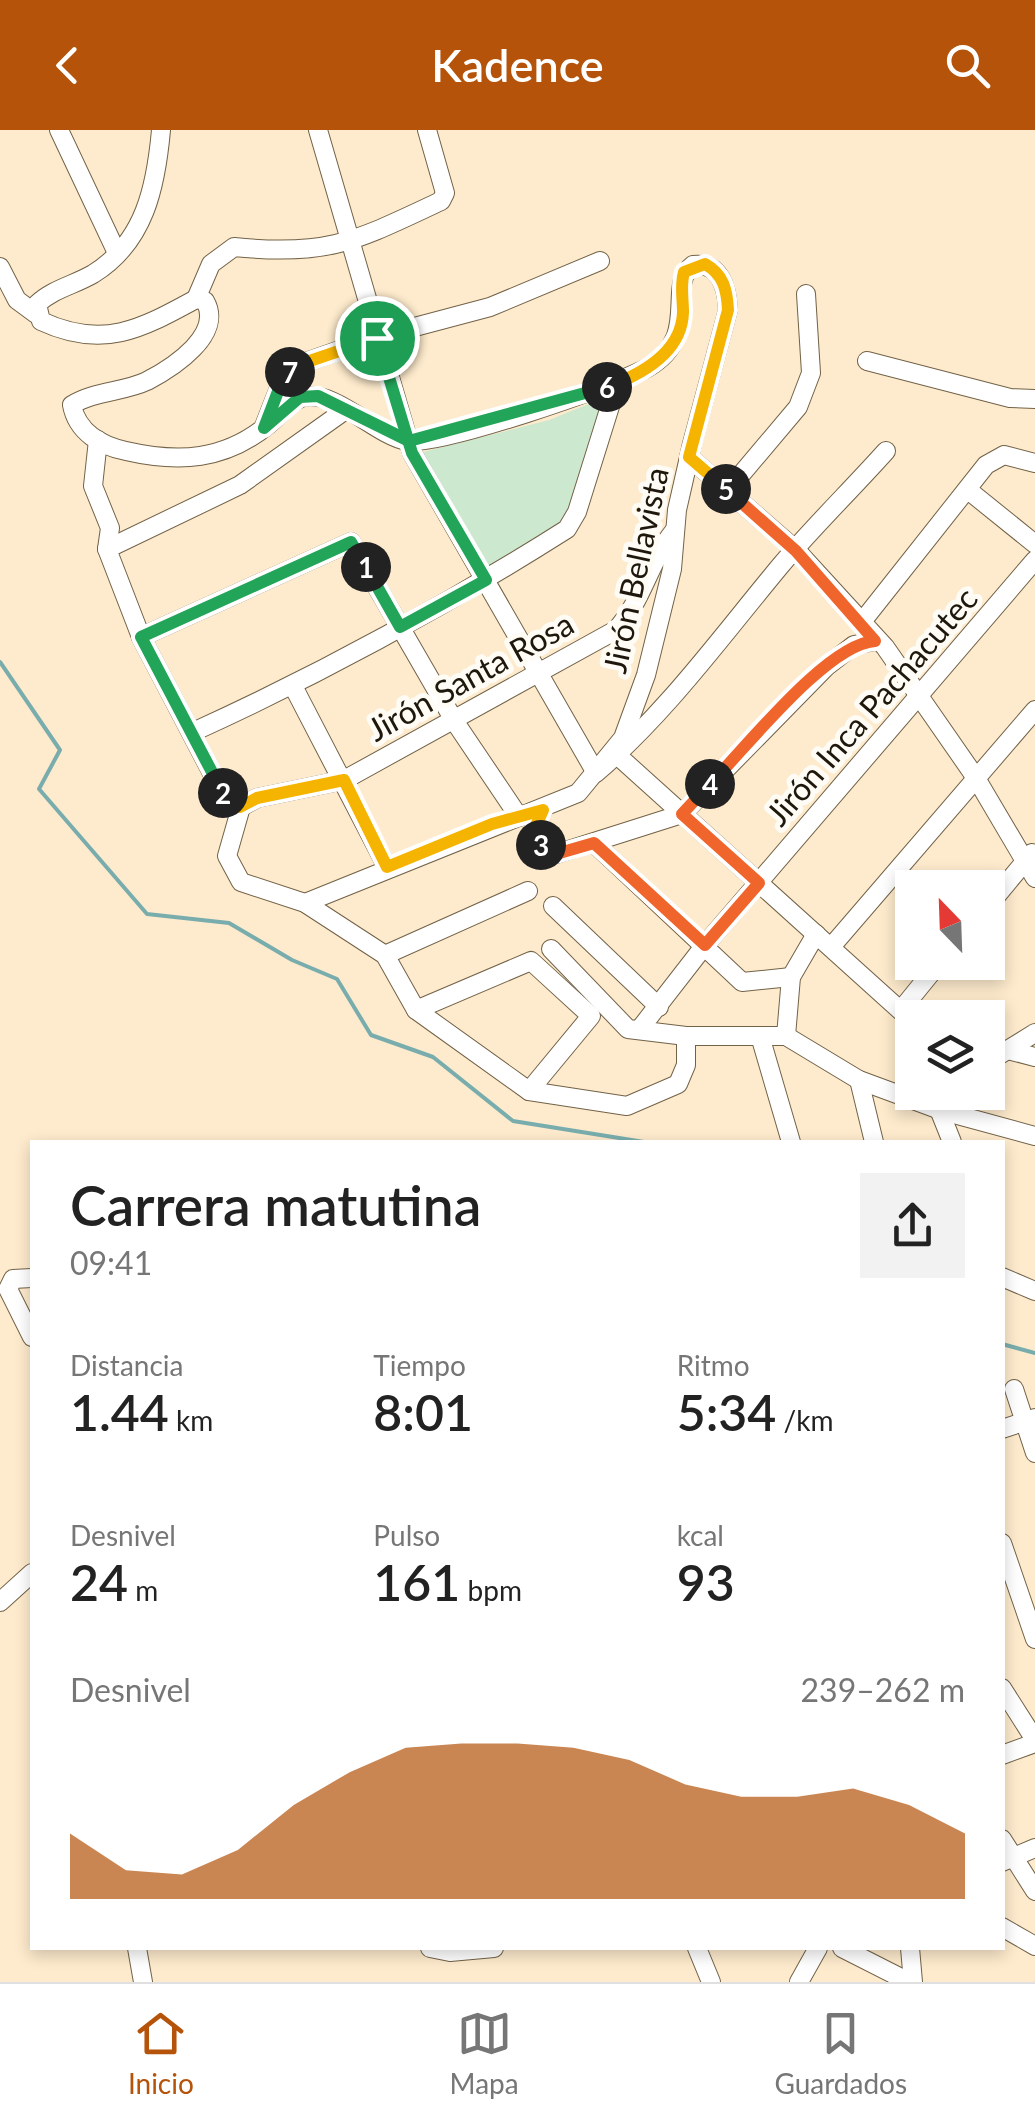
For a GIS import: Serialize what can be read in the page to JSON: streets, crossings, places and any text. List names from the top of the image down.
{
  "streets": {
    "street": ["Jirón Bellavista", "Jirón Santa Rosa", "Jirón Inca Pachacutec"]
  },
  "crossings": [
    ["Jirón Bellavista", "Jirón Santa Rosa"]
  ],
  "north": "top left",
  "page": {
    "header": "Kadence",
    "pins": [
      "7",
      "6",
      "5",
      "1",
      "4",
      "2",
      "3"
    ],
    "heading": ["Carrera matutina", "09:41"],
    "stats": [
      ["Distancia", "1.44 km"],
      ["Tiempo", "8:01"],
      ["Ritmo", "5:34 /km"],
      ["Desnivel", "24 m"],
      ["Pulso", "161 bpm"],
      ["kcal", "93"]
    ],
    "chart": ["Desnivel", "239–262 m"],
    "tabs": ["Inicio", "Mapa", "Guardados"]
  }
}
